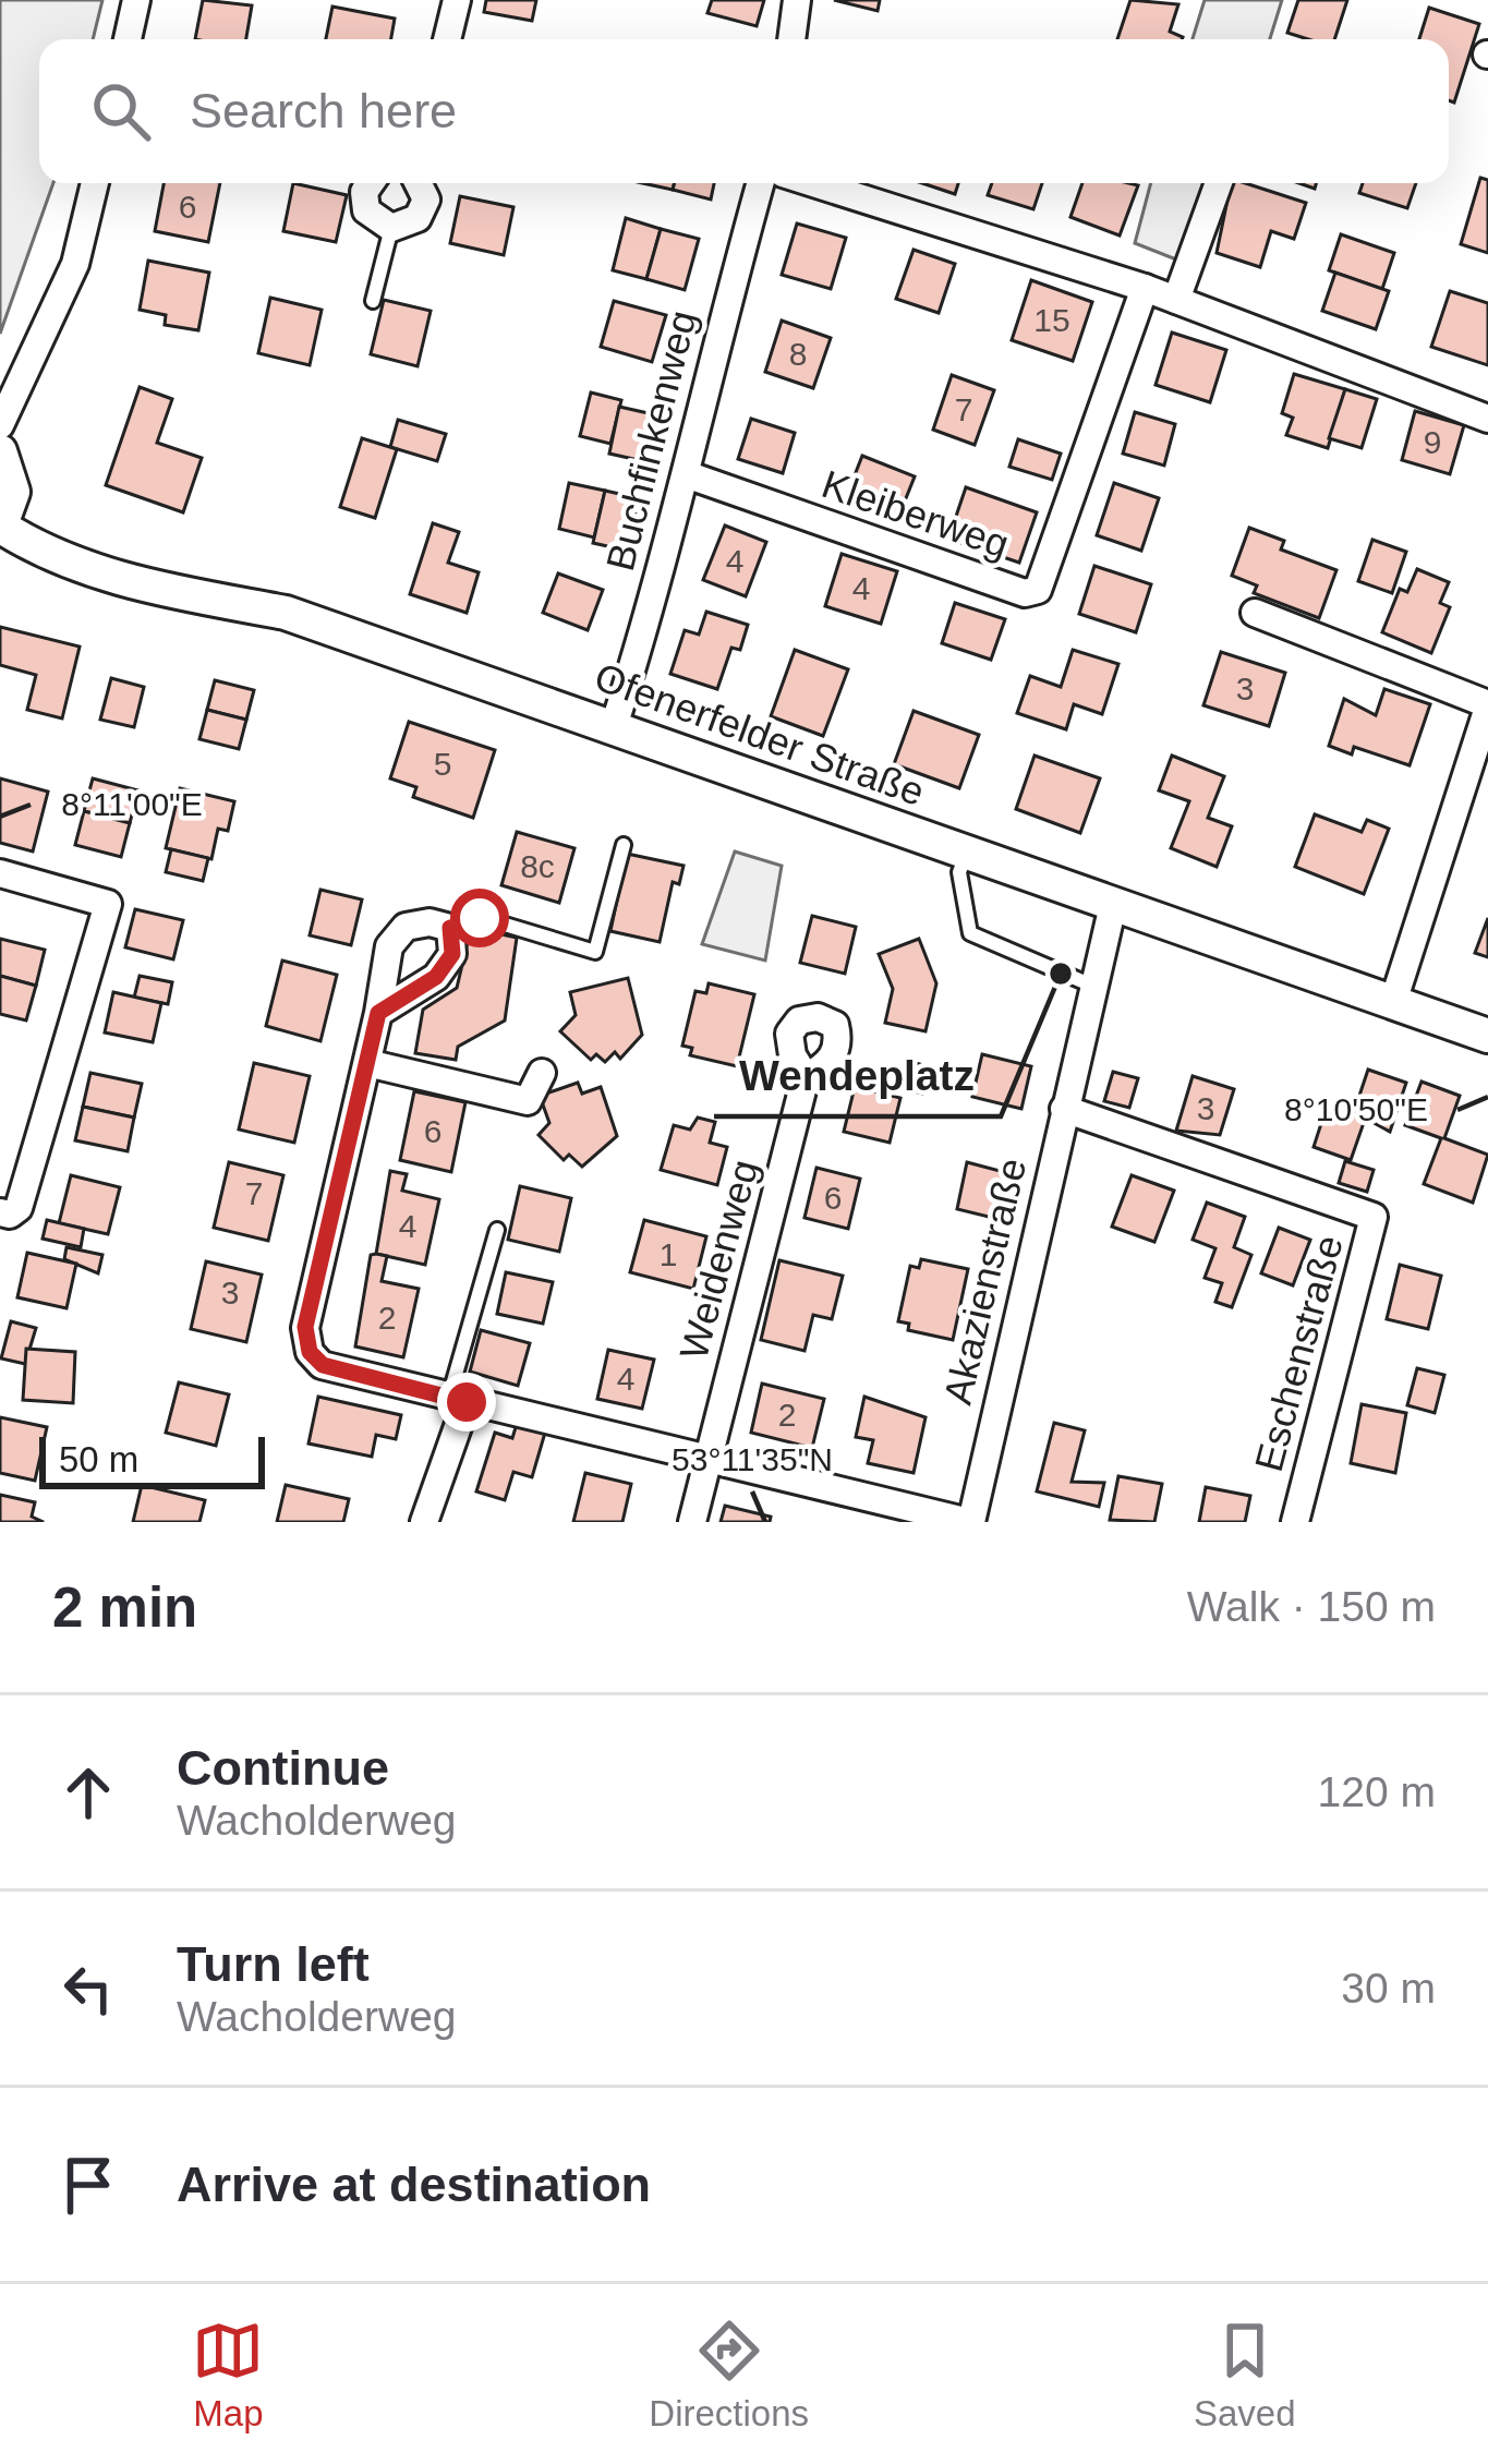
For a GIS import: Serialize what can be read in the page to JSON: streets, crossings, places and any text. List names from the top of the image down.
{
  "streets": {
    "street": [
      "Buchfinkenweg",
      "Kleiberweg",
      "Ofenerfelder Straße",
      "Weidenweg",
      "Akazienstraße",
      "Eschenstraße"
    ]
  },
  "crossings": [
    ["Buchfinkenweg", "Kleiberweg"],
    ["Buchfinkenweg", "Ofenerfelder Straße"],
    ["Ofenerfelder Straße", "Akazienstraße"],
    ["Akazienstraße", "Eschenstraße"]
  ],
  "places": ["Wendeplatz"],
  "house_numbers": [
    "6",
    "15",
    "8",
    "7",
    "9",
    "4",
    "4",
    "3",
    "5",
    "8c",
    "3",
    "6",
    "7",
    "6",
    "4",
    "1",
    "3",
    "2",
    "4",
    "2"
  ],
  "scale_bar": "50 m",
  "page": {
    "search": "Search here",
    "scale": "50 m",
    "heading": ["2 min", "Walk · 150 m"],
    "list": [
      ["Continue", "Wacholderweg", "120 m"],
      ["Turn left", "Wacholderweg", "30 m"],
      "Arrive at destination"
    ],
    "nav": ["Map", "Directions", "Saved"]
  },
  "coordinates": ["8°11'00\"E", "8°10'50\"E", "53°11'35\"N"]
}
